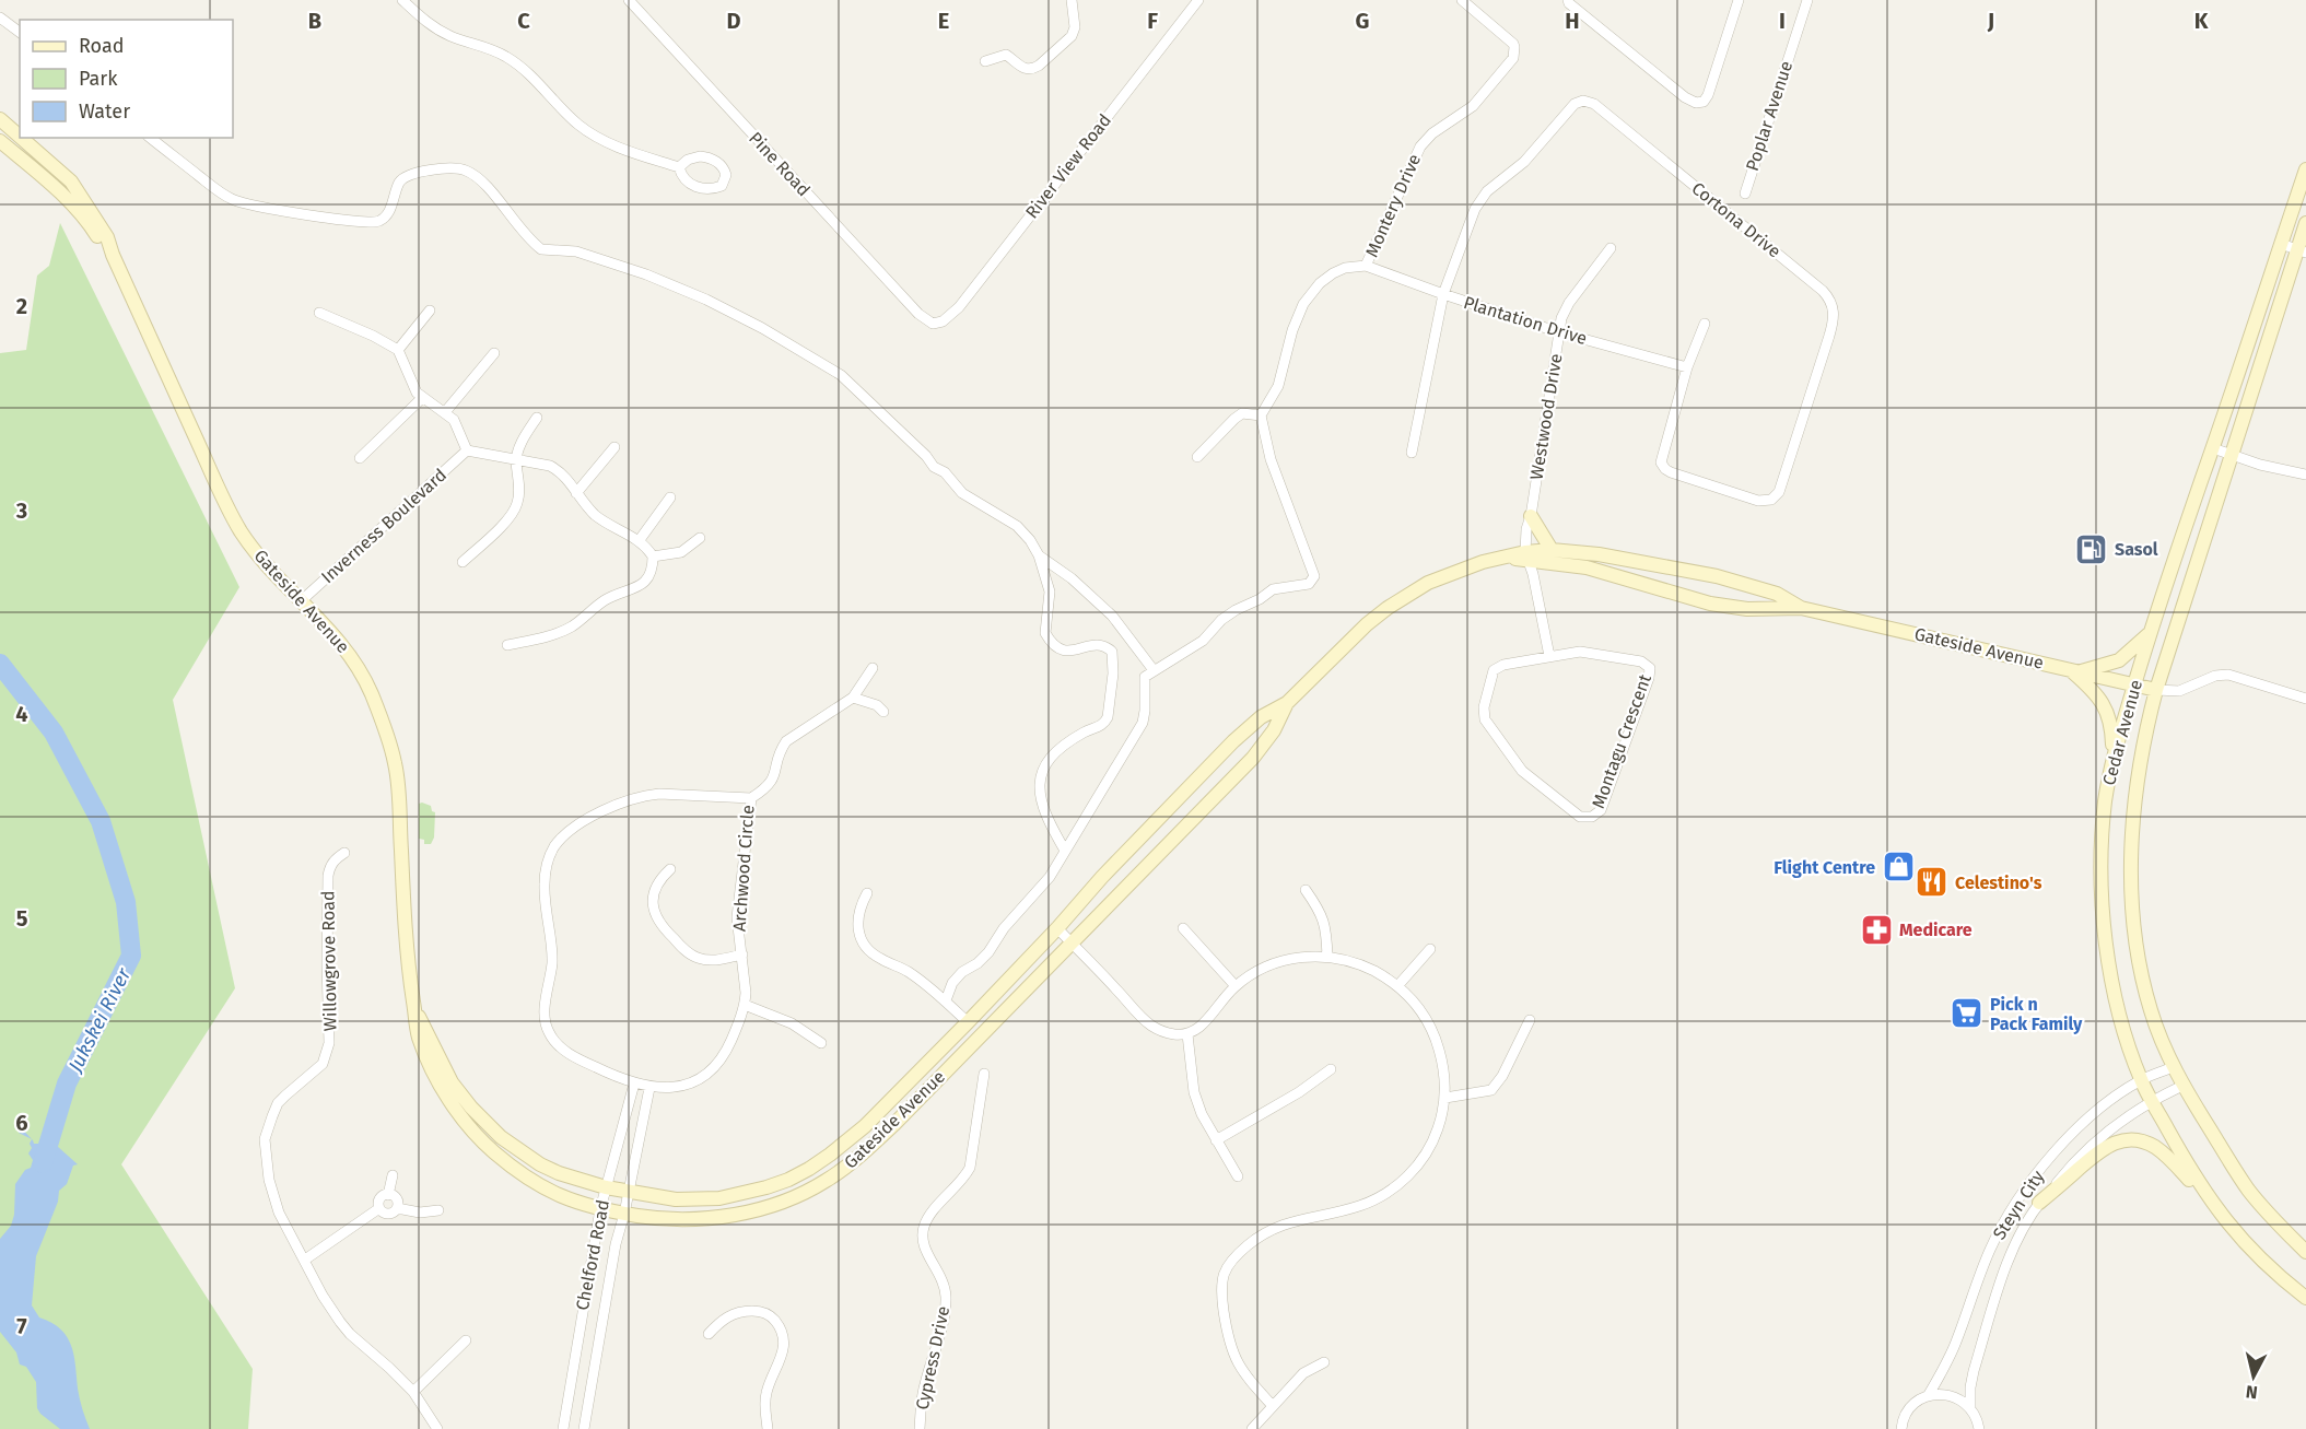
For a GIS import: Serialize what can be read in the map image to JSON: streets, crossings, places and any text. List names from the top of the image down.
{
  "streets": {
    "street": [
      "Poplar Avenue",
      "Pine Road",
      "River View Road",
      "Montery Drive",
      "Cortona Drive",
      "Plantation Drive",
      "Westwood Drive",
      "Inverness Boulevard",
      "Gateside Avenue",
      "Cedar Avenue",
      "Montagu Crescent",
      "Archwood Circle",
      "Willowgrove Road",
      "Steyn City",
      "Chelford Road",
      "Cypress Drive"
    ]
  },
  "crossings": [
    ["Pine Road", "River View Road"],
    ["Montery Drive", "Plantation Drive"],
    ["Cortona Drive", "Plantation Drive"],
    ["Plantation Drive", "Westwood Drive"],
    ["Westwood Drive", "Gateside Avenue"],
    ["Inverness Boulevard", "Gateside Avenue"],
    ["Gateside Avenue", "Cedar Avenue"],
    ["Gateside Avenue", "Chelford Road"],
    ["Cedar Avenue", "Steyn City"],
    ["Archwood Circle", "Chelford Road"]
  ],
  "water": ["Jukskei River"],
  "places": {
    "fuel station": ["Sasol"],
    "shop": ["Flight Centre"],
    "restaurant": ["Celestino's"],
    "pharmacy": ["Medicare"],
    "supermarket": ["Pick n Pack Family"]
  },
  "legend": ["Road", "Park", "Water"],
  "north": "bottom",
  "grid": {
    "columns": [
      "B",
      "C",
      "D",
      "E",
      "F",
      "G",
      "H",
      "I",
      "J",
      "K"
    ],
    "rows": [
      "2",
      "3",
      "4",
      "5",
      "6",
      "7"
    ]
  }
}
